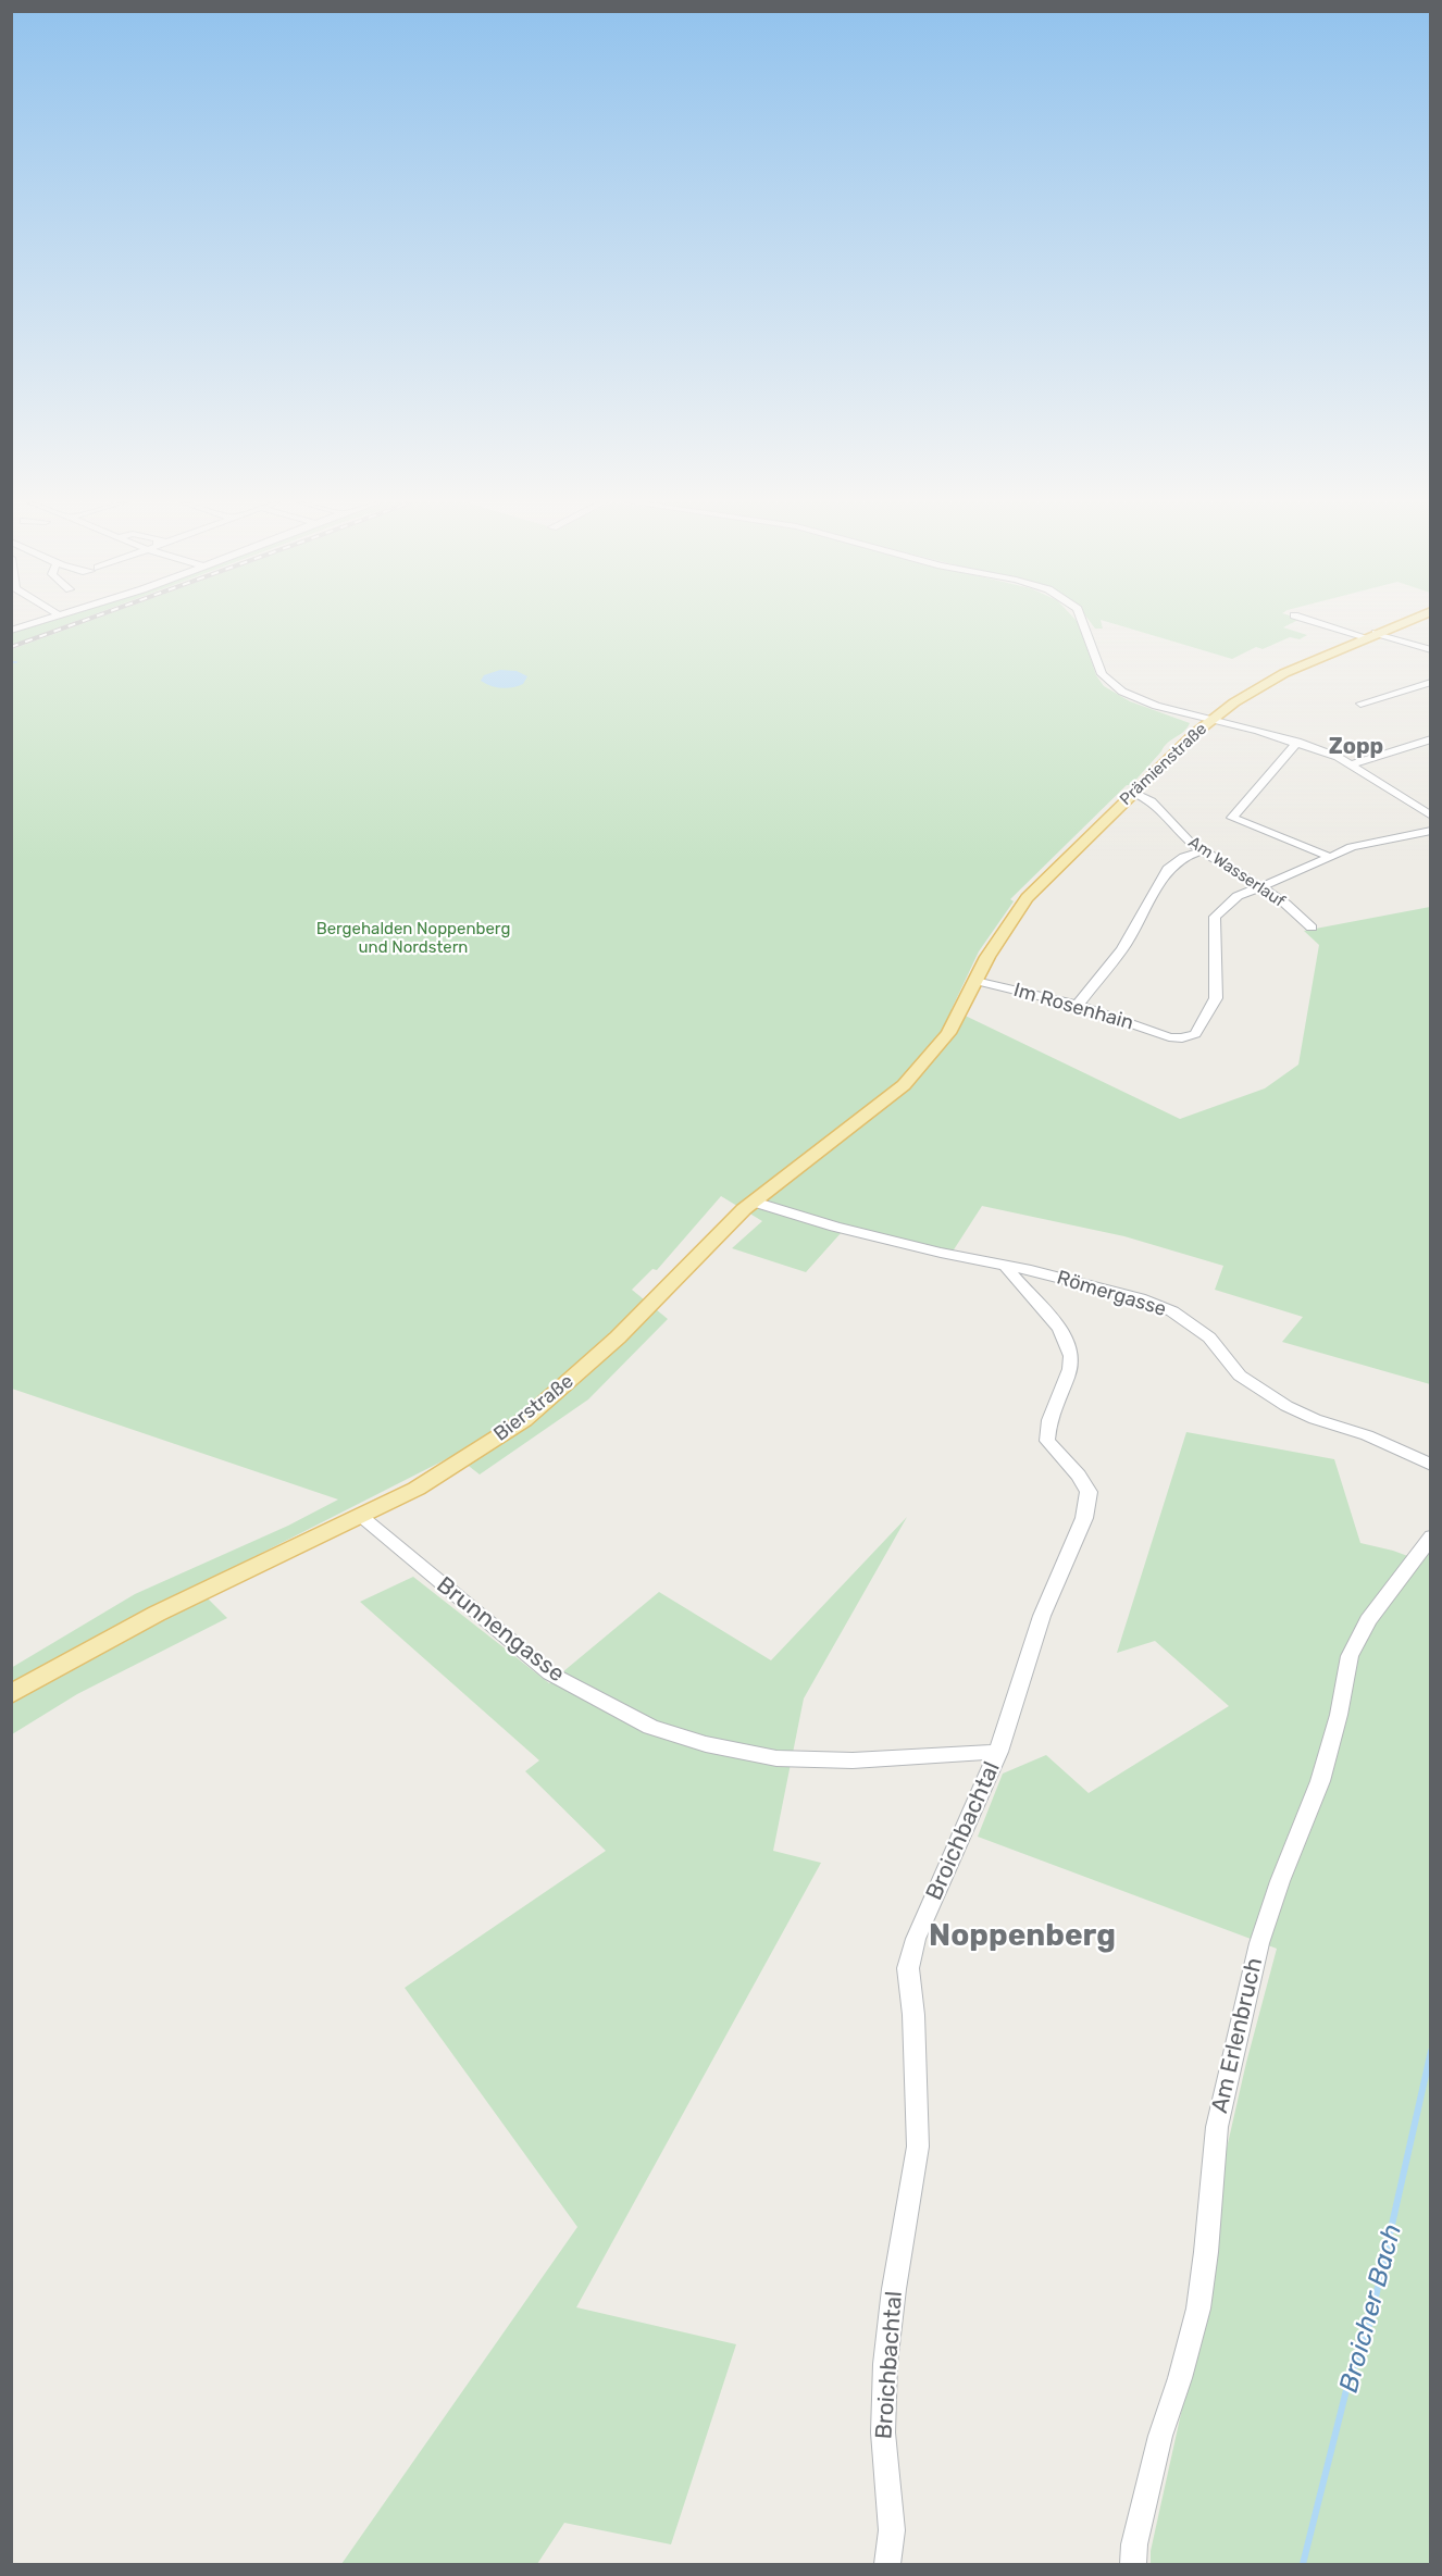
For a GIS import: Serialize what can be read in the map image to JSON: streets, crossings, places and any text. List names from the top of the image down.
{
  "streets": {
    "main road": ["Prämienstraße", "Bierstraße"],
    "street": [
      "Am Wasserlauf",
      "Im Rosenhain",
      "Römergasse",
      "Brunnengasse",
      "Broichbachtal",
      "Am Erlenbruch"
    ]
  },
  "crossings": [
    ["Prämienstraße", "Am Wasserlauf"],
    ["Prämienstraße", "Im Rosenhain"],
    ["Prämienstraße", "Bierstraße"],
    ["Am Wasserlauf", "Im Rosenhain"],
    ["Römergasse", "Bierstraße"],
    ["Römergasse", "Broichbachtal"],
    ["Bierstraße", "Brunnengasse"],
    ["Brunnengasse", "Broichbachtal"]
  ],
  "districts": ["Zopp", "Noppenberg"],
  "water": ["Broicher Bach"],
  "parks": ["Bergehalden Noppenberg und Nordstern"]
}
